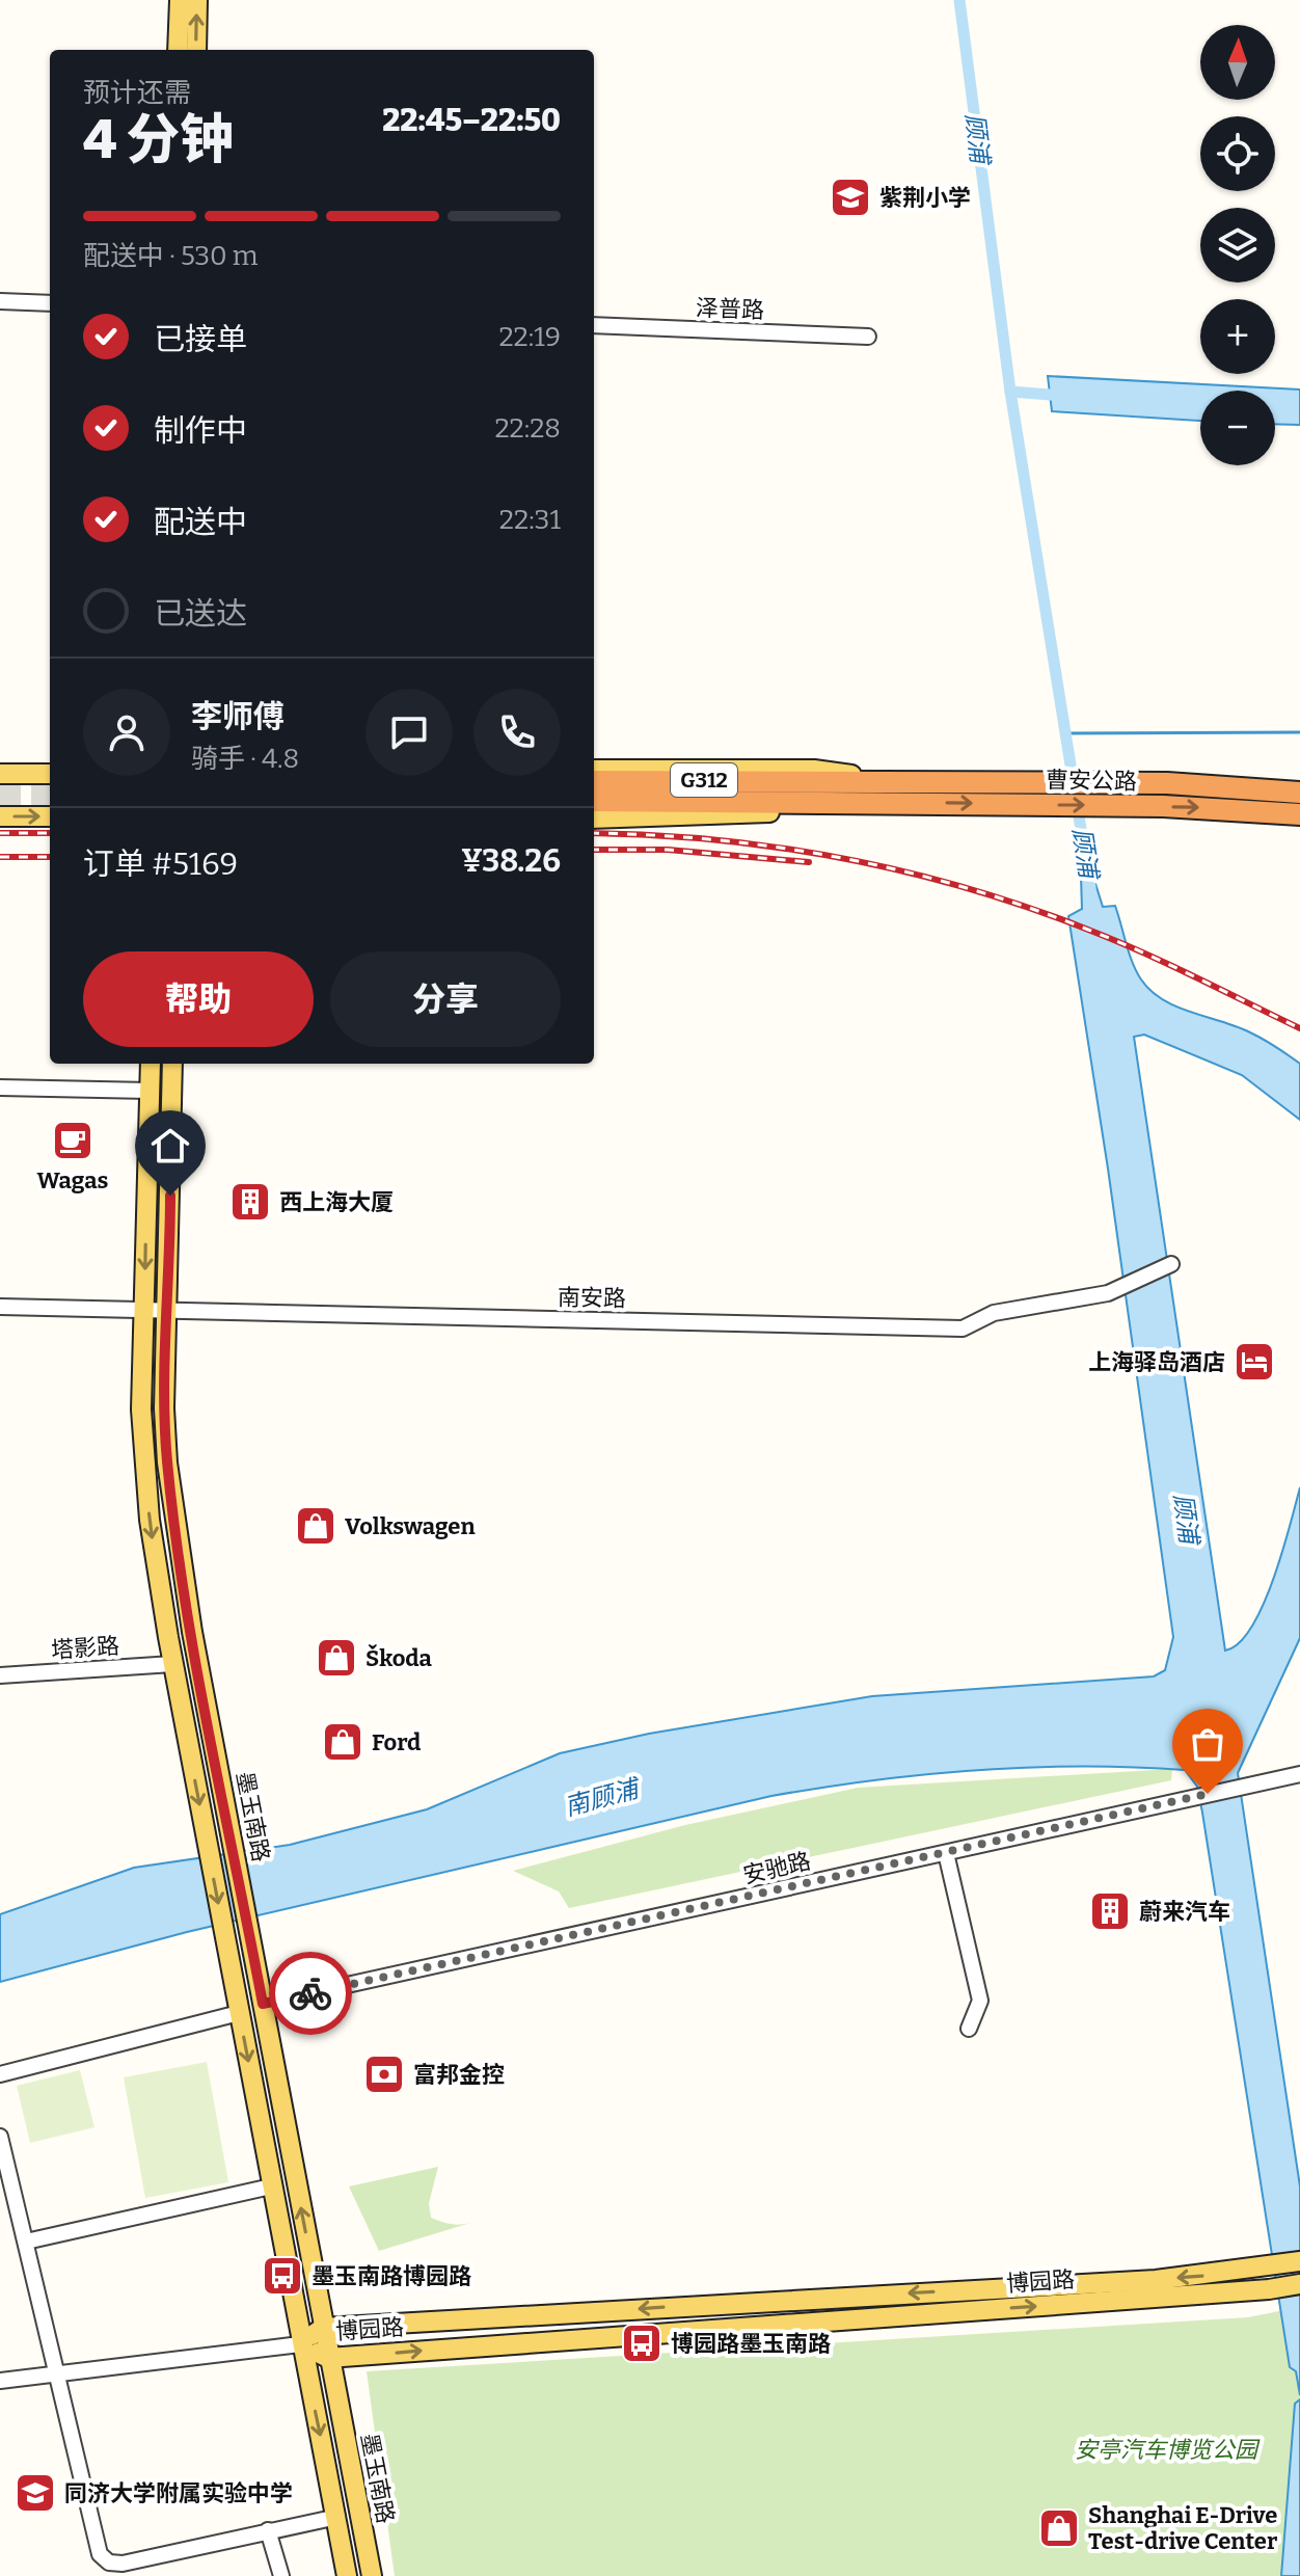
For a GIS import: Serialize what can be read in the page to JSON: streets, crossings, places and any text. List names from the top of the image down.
{
  "streets": {
    "highway": ["G312", "曹安公路"],
    "main road": ["墨玉南路", "博园路"],
    "street": [
      "泽普路",
      "南安路",
      "塔影路",
      "安驰路"
    ]
  },
  "crossings": [
    ["南安路", "墨玉南路"],
    ["塔影路", "墨玉南路"],
    ["墨玉南路", "安驰路"],
    ["墨玉南路", "博园路"]
  ],
  "water": ["顾浦", "南顾浦"],
  "parks": ["安亭汽车博览公园"],
  "places": {
    "school or university": ["紫荆小学", "同济大学附属实验中学"],
    "cafe": ["Wagas"],
    "building": ["西上海大厦", "蔚来汽车"],
    "hotel": ["上海驿岛酒店"],
    "shop": [
      "Volkswagen",
      "Škoda",
      "Ford",
      "Shanghai E-Drive Test-drive Center"
    ],
    "bank": ["富邦金控"],
    "bus stop": ["墨玉南路博园路", "博园路墨玉南路"]
  },
  "north": "top",
  "page": {
    "map_buttons": ["+", "−"],
    "heading": ["4 分钟", "预计还需", "22:45–22:50"],
    "panel": [
      "李师傅",
      "骑手 · 4.8",
      "订单 #5169",
      "¥38.26"
    ],
    "bar": "配送中 · 530 m",
    "list": [
      ["已接单", "22:19"],
      ["制作中", "22:28"],
      ["配送中", "22:31"],
      "已送达"
    ],
    "buttons": ["帮助", "分享"]
  }
}
